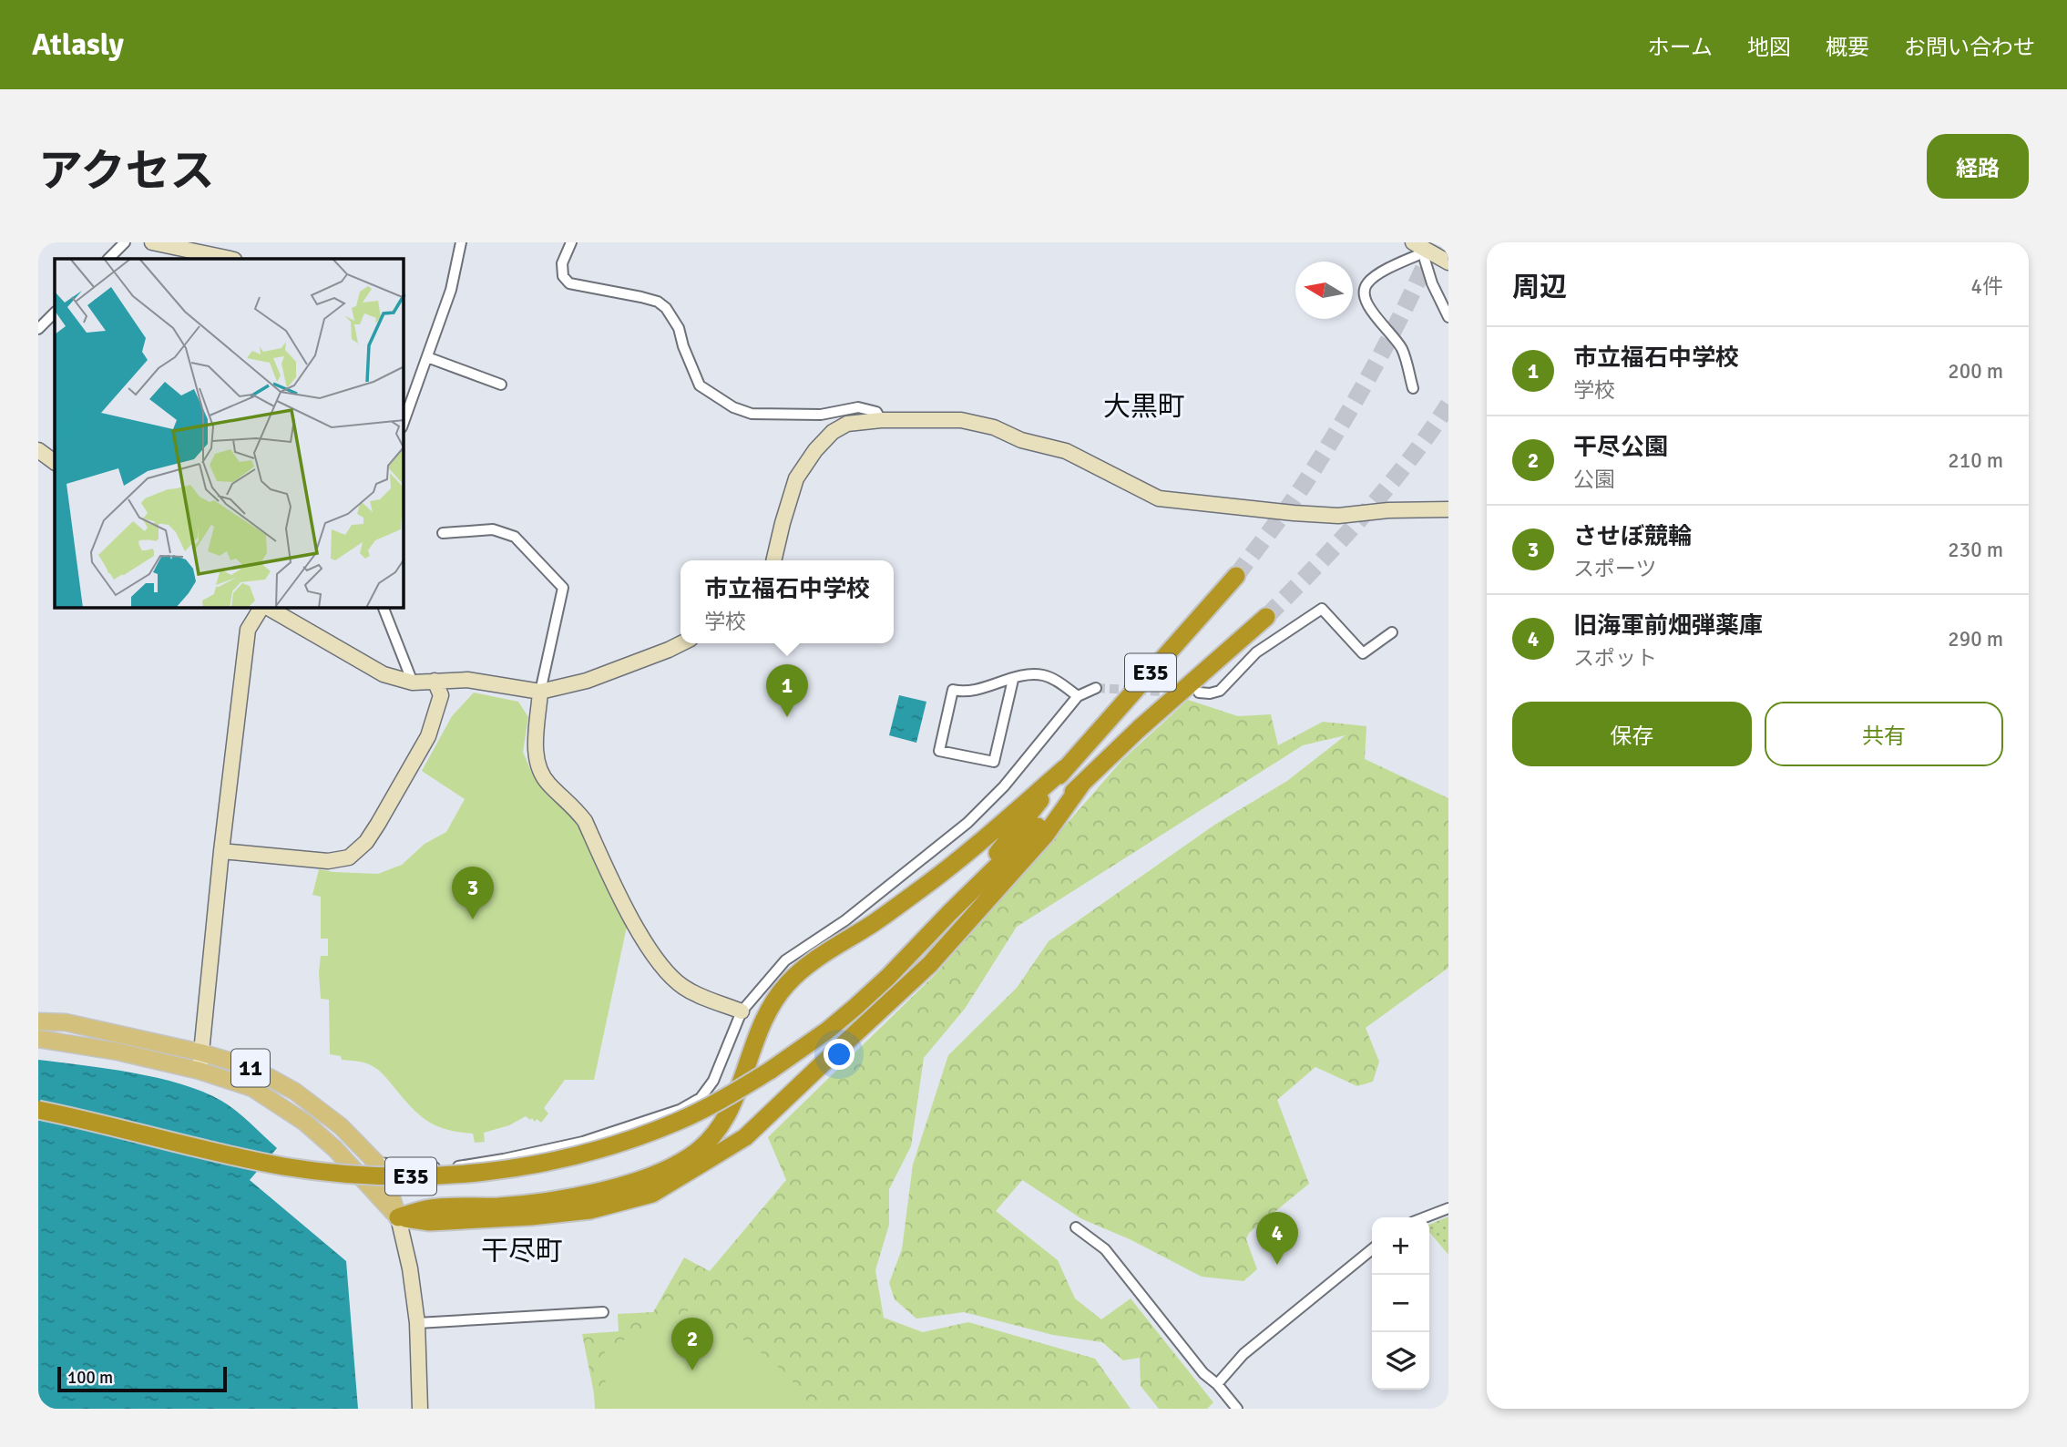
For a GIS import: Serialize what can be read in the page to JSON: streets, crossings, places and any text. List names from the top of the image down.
{
  "streets": {
    "highway": ["E35"],
    "main road": ["11"]
  },
  "districts": ["大黒町", "干尽町"],
  "scale_bar": "100 m",
  "north": "left",
  "page": {
    "header": "Atlasly",
    "nav": [
      "ホーム",
      "地図",
      "概要",
      "お問い合わせ"
    ],
    "title": "アクセス",
    "buttons": [
      "経路",
      ["保存", "共有"]
    ],
    "heading": ["周辺", "4件"],
    "list": [
      {
        "mark": "1",
        "name": "市立福石中学校",
        "note": "学校",
        "value": "200 m"
      },
      {
        "mark": "2",
        "name": "干尽公園",
        "note": "公園",
        "value": "210 m"
      },
      {
        "mark": "3",
        "name": "させぼ競輪",
        "note": "スポーツ",
        "value": "230 m"
      },
      {
        "mark": "4",
        "name": "旧海軍前畑弾薬庫",
        "note": "スポット",
        "value": "290 m"
      }
    ],
    "popup": ["市立福石中学校", "学校"],
    "pins": [
      "1",
      "3",
      "4",
      "2"
    ],
    "map_buttons": ["+", "−"],
    "scale": "100 m"
  }
}
